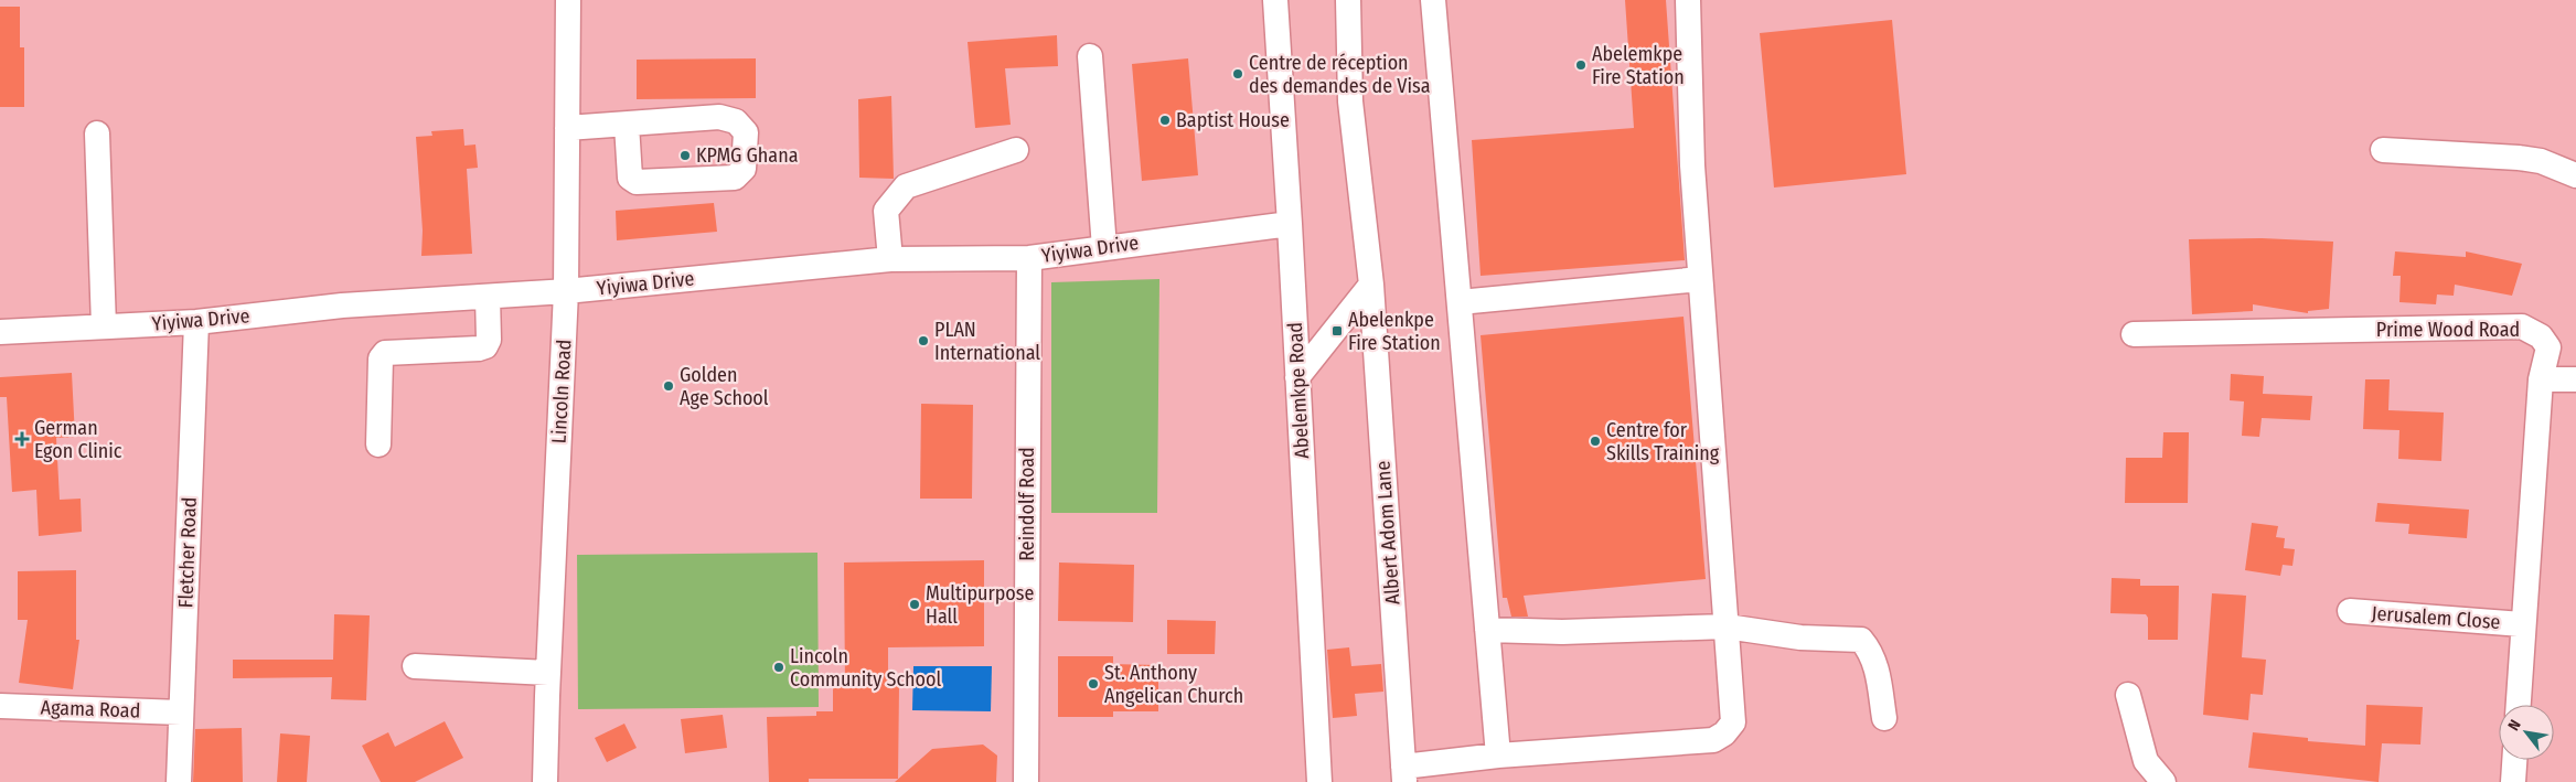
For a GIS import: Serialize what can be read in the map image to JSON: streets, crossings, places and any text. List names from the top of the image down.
{
  "streets": {
    "street": [
      "Yiyiwa Drive",
      "Prime Wood Road",
      "Abelemkpe Road",
      "Lincoln Road",
      "Reindolf Road",
      "Albert Adom Lane",
      "Fletcher Road",
      "Jerusalem Close",
      "Agama Road"
    ]
  },
  "crossings": [
    ["Yiyiwa Drive", "Abelemkpe Road"],
    ["Yiyiwa Drive", "Lincoln Road"],
    ["Yiyiwa Drive", "Reindolf Road"],
    ["Yiyiwa Drive", "Fletcher Road"],
    ["Prime Wood Road", "Jerusalem Close"],
    ["Fletcher Road", "Agama Road"]
  ],
  "places": {
    "other": [
      "Abelemkpe Fire Station",
      "Centre de réception des demandes de Visa",
      "Baptist House",
      "KPMG Ghana",
      "PLAN International",
      "Golden Age School",
      "Centre for Skills Training",
      "Multipurpose Hall",
      "Lincoln Community School",
      "St. Anthony Angelican Church"
    ],
    "transit": ["Abelenkpe Fire Station"],
    "health": ["German Egon Clinic"]
  },
  "north": "top left"
}
